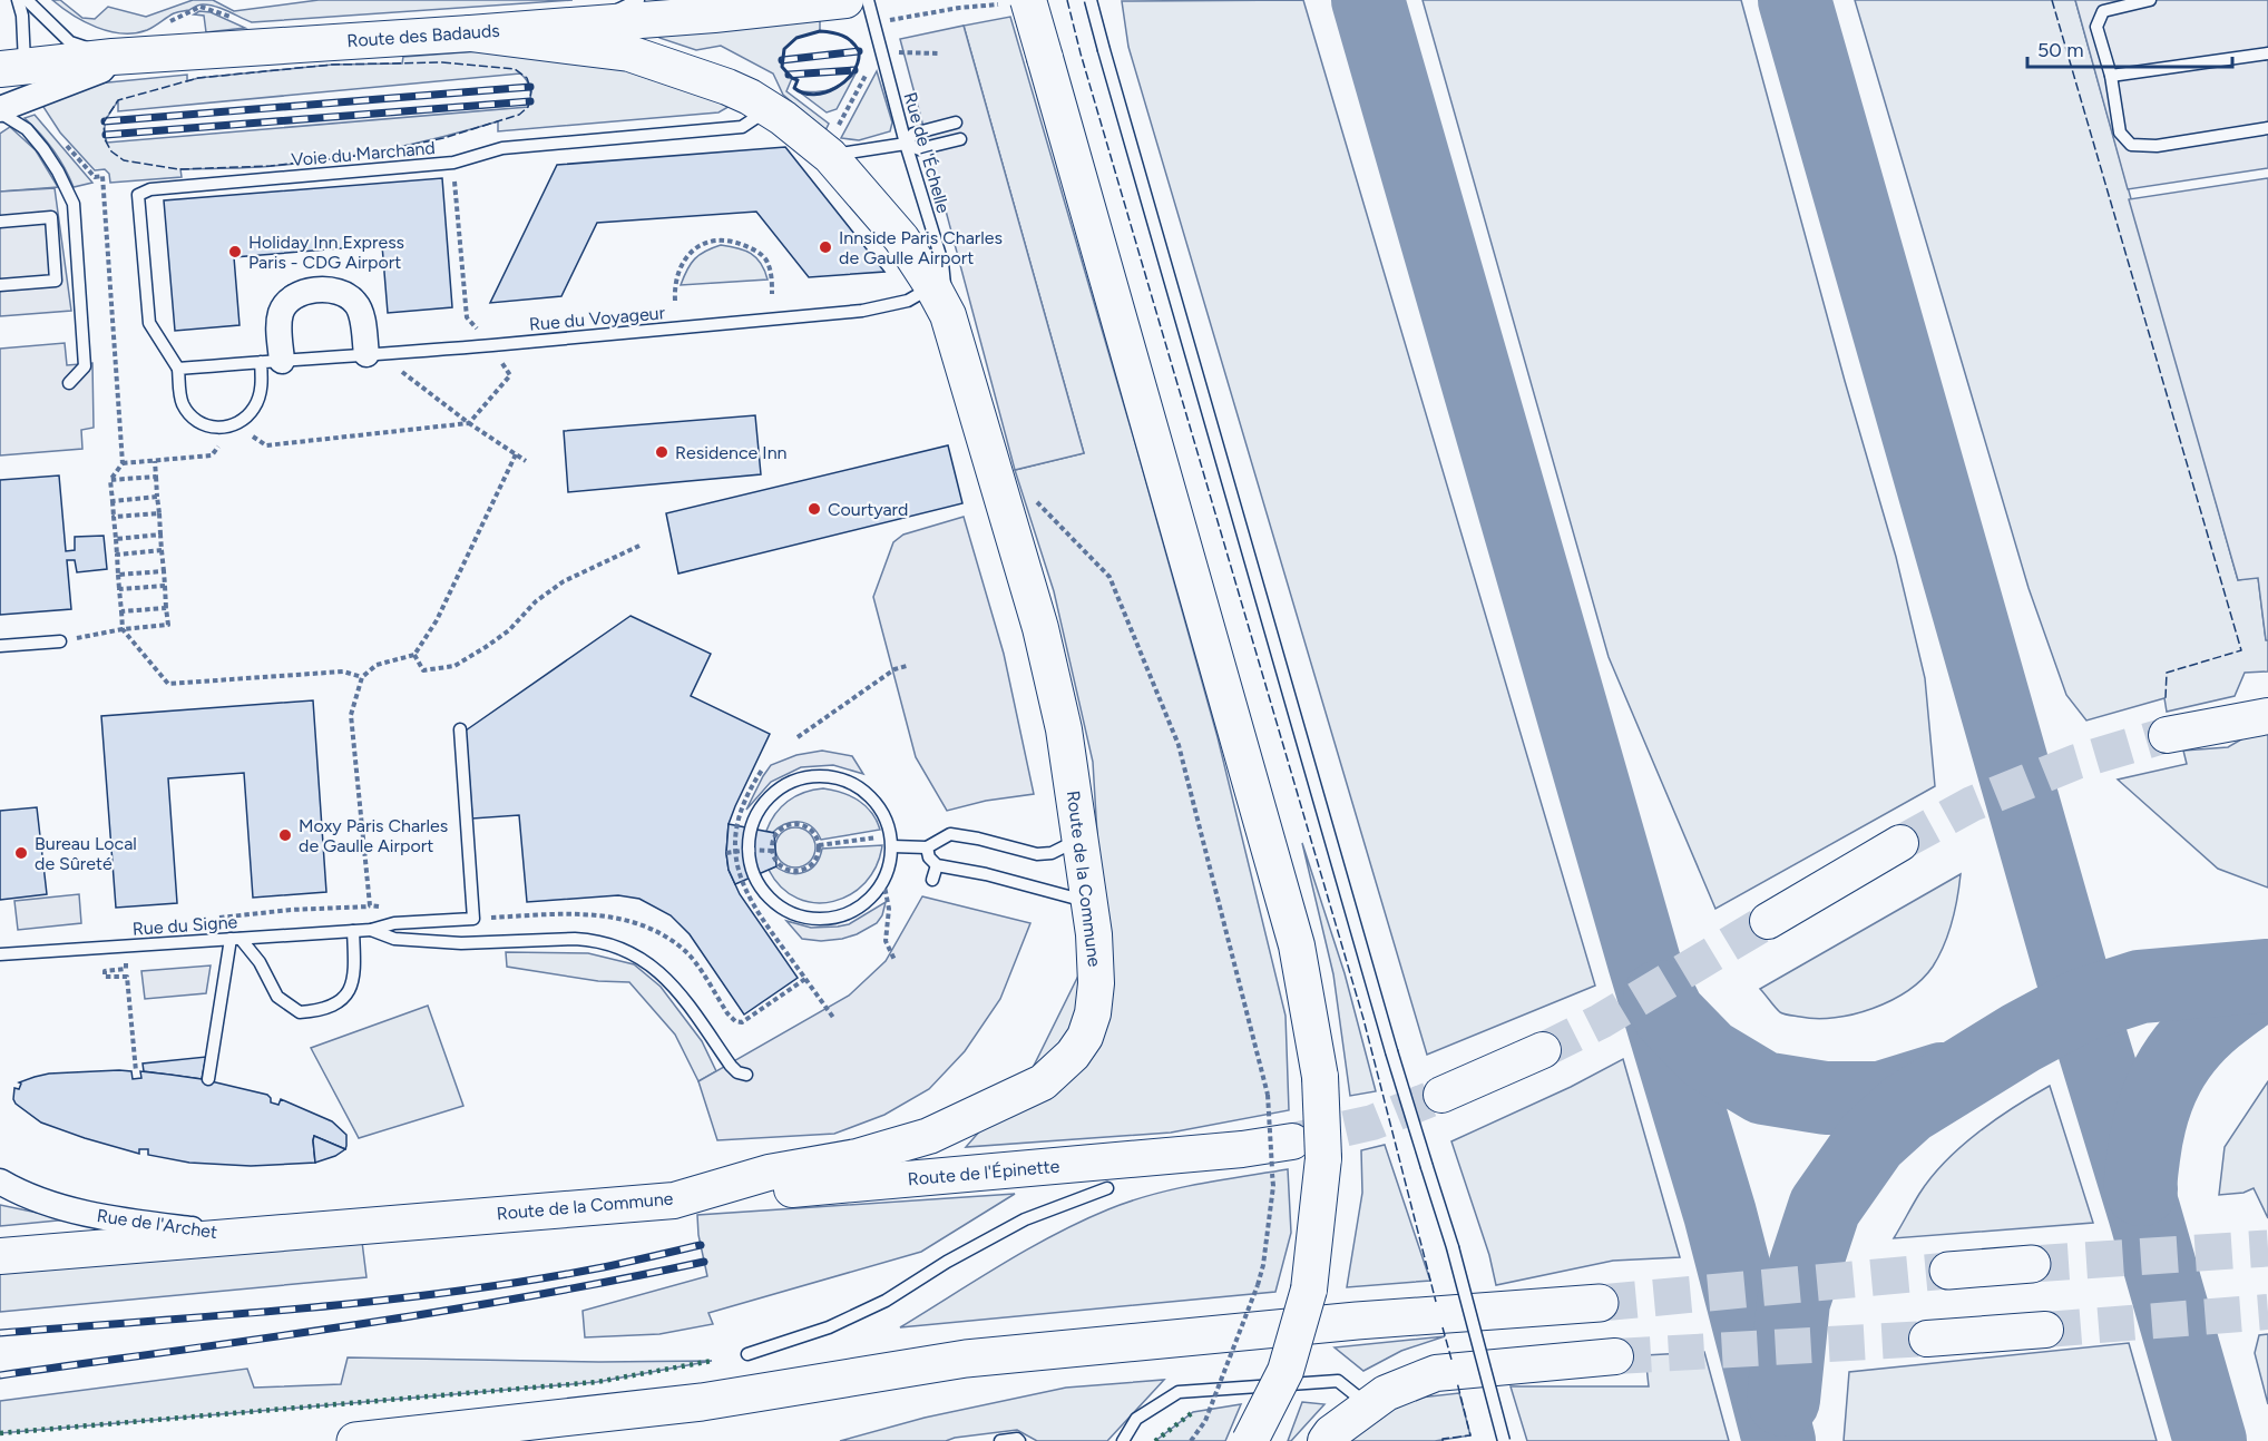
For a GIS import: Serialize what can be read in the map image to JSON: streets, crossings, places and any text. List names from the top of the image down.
{
  "streets": {
    "main road": ["Route des Badauds", "Route de la Commune", "Route de l'Épinette"],
    "street": ["Rue de l'Archet"],
    "lane": [
      "Rue de l'Échelle",
      "Voie du Marchand",
      "Rue du Voyageur",
      "Rue du Signe"
    ]
  },
  "crossings": [
    ["Route des Badauds", "Route de la Commune"],
    ["Rue de l'Échelle", "Rue du Voyageur"],
    ["Rue de l'Échelle", "Route de la Commune"],
    ["Voie du Marchand", "Rue du Voyageur"],
    ["Voie du Marchand", "Route de la Commune"],
    ["Rue du Voyageur", "Route de la Commune"],
    ["Route de la Commune", "Route de l'Épinette"],
    ["Route de la Commune", "Rue de l'Archet"]
  ],
  "places": [
    "Innside Paris Charles de Gaulle Airport",
    "Holiday Inn Express Paris - CDG Airport",
    "Residence Inn",
    "Courtyard",
    "Moxy Paris Charles de Gaulle Airport",
    "Bureau Local de Sûreté"
  ],
  "scale_bar": "50 m"
}
